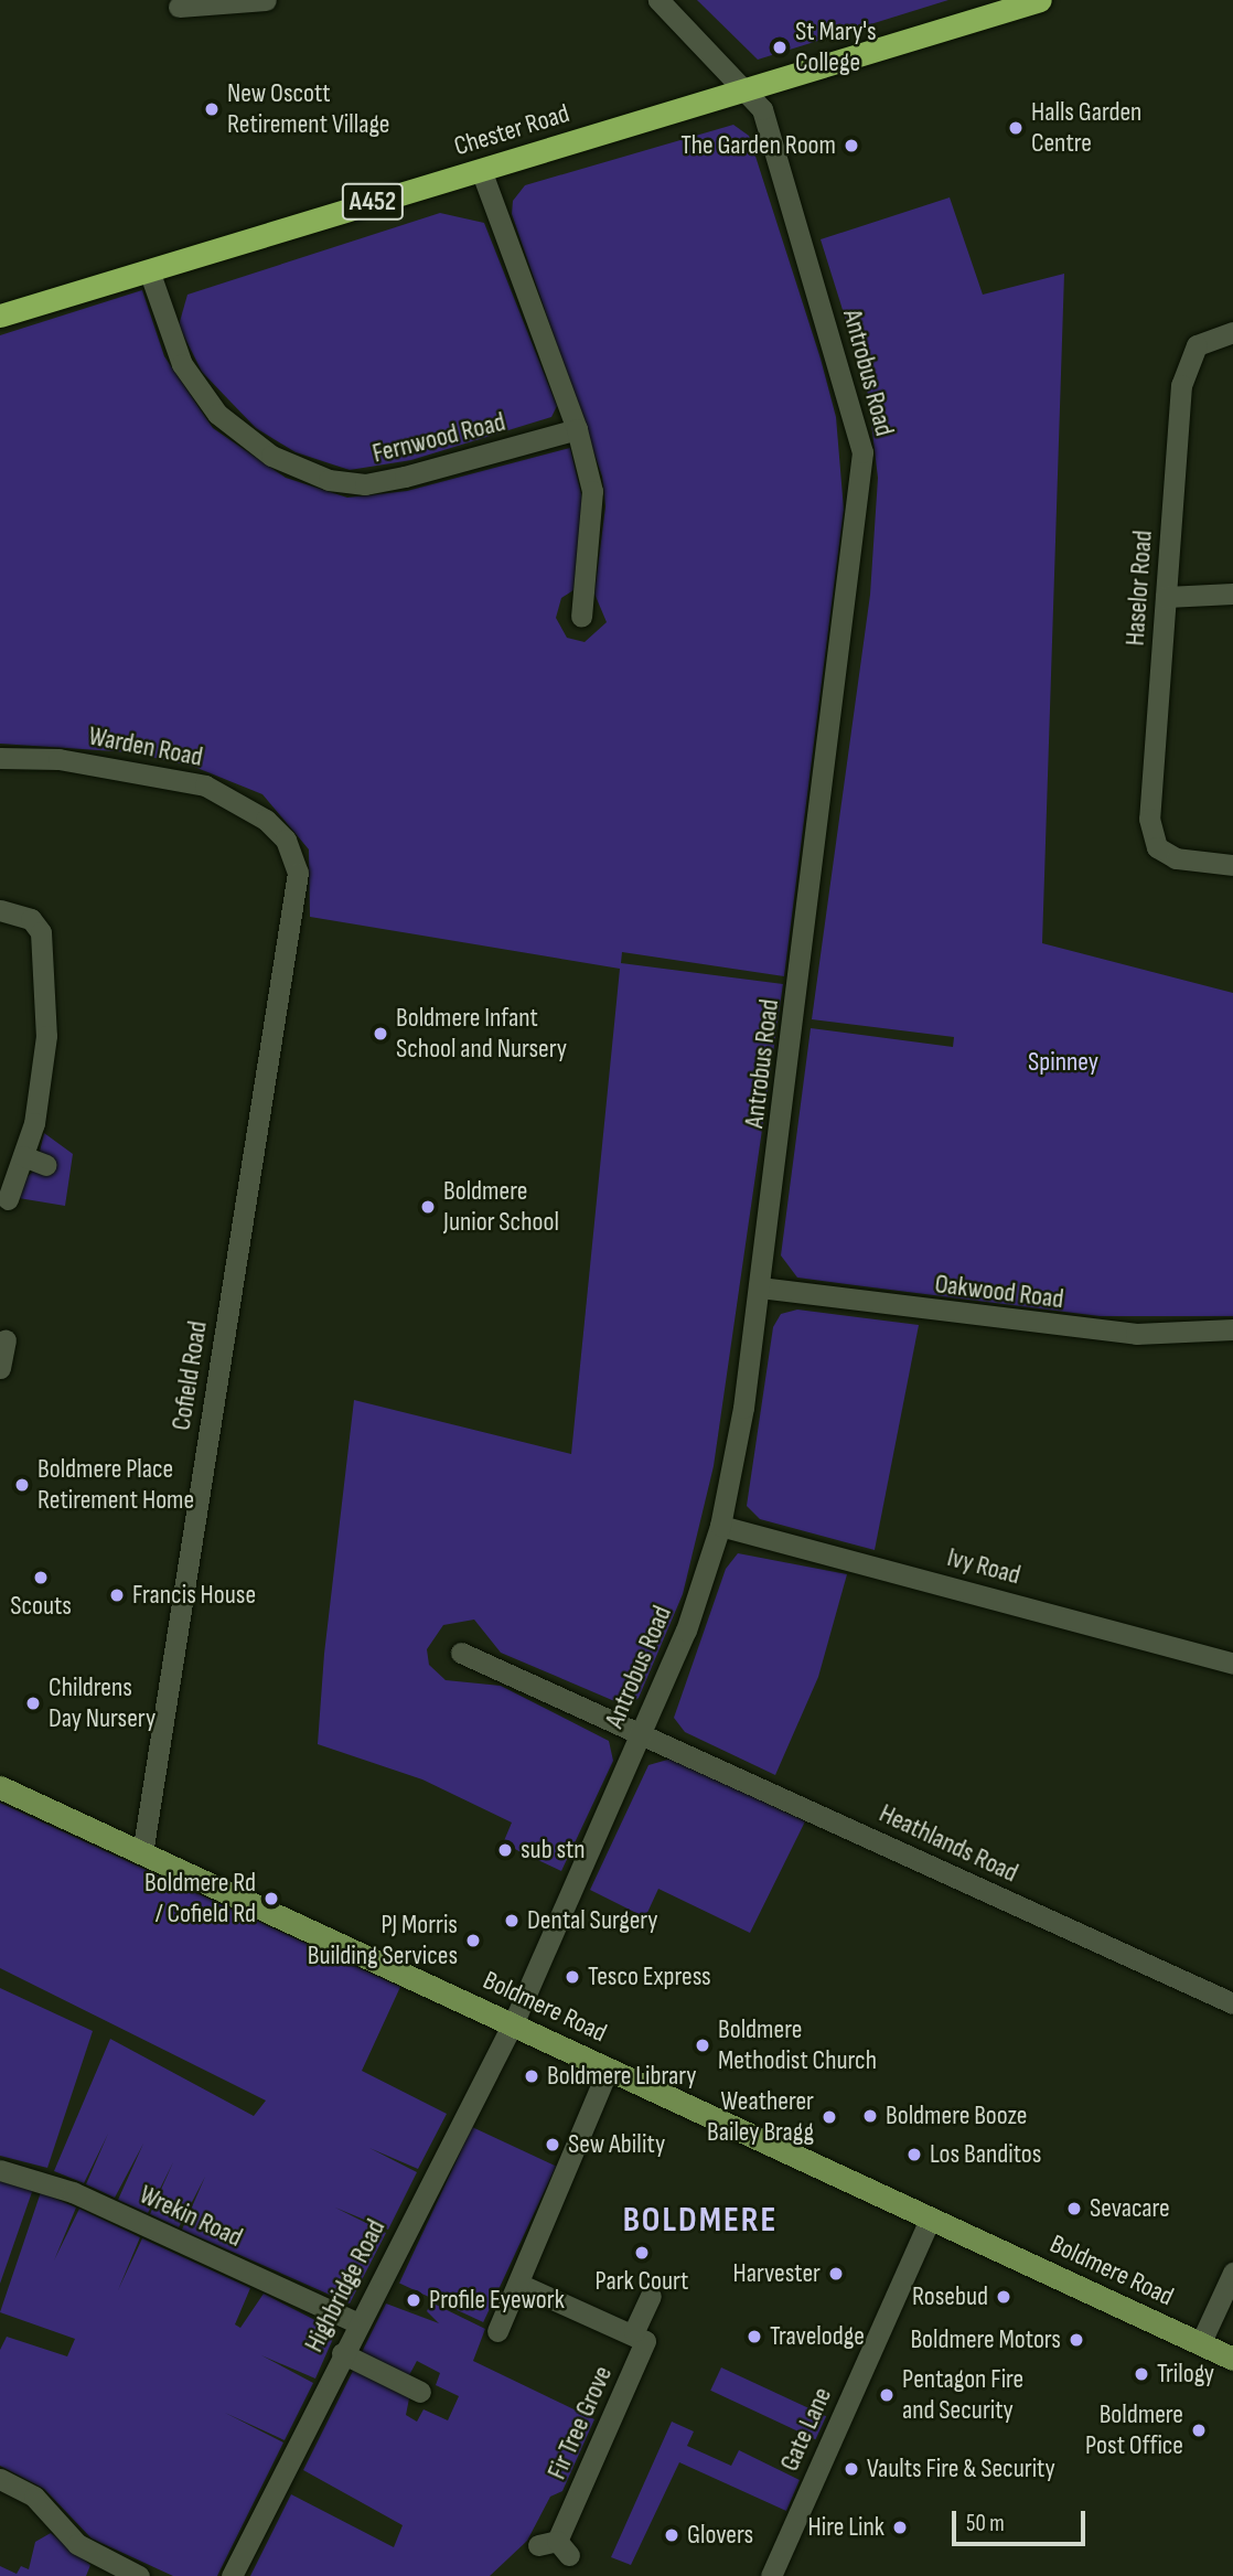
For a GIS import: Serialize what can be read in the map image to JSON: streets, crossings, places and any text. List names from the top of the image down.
{
  "streets": {
    "highway": ["Chester Road", "A452"],
    "main road": ["Boldmere Road"],
    "street": [
      "Antrobus Road",
      "Fernwood Road",
      "Haselor Road",
      "Warden Road",
      "Oakwood Road",
      "Cofield Road",
      "Ivy Road",
      "Heathlands Road",
      "Wrekin Road",
      "Highbridge Road",
      "Fir Tree Grove",
      "Gate Lane"
    ]
  },
  "crossings": [
    ["Chester Road", "Antrobus Road"],
    ["Chester Road", "Fernwood Road"],
    ["Antrobus Road", "Oakwood Road"],
    ["Antrobus Road", "Ivy Road"],
    ["Antrobus Road", "Heathlands Road"],
    ["Antrobus Road", "Boldmere Road"],
    ["Antrobus Road", "Highbridge Road"],
    ["Warden Road", "Cofield Road"],
    ["Cofield Road", "Boldmere Road"],
    ["Boldmere Road", "Highbridge Road"],
    ["Boldmere Road", "Gate Lane"],
    ["Wrekin Road", "Highbridge Road"]
  ],
  "districts": ["BOLDMERE"],
  "parks": ["Spinney"],
  "places": [
    "St Mary's College",
    "New Oscott Retirement Village",
    "Halls Garden Centre",
    "The Garden Room",
    "Boldmere Infant School and Nursery",
    "Boldmere Junior School",
    "Boldmere Place Retirement Home",
    "Scouts",
    "Francis House",
    "Childrens Day Nursery",
    "sub stn",
    "Boldmere Rd / Cofield Rd",
    "Dental Surgery",
    "PJ Morris Building Services",
    "Tesco Express",
    "Boldmere Methodist Church",
    "Boldmere Library",
    "Boldmere Booze",
    "Weatherer Bailey Bragg",
    "Sew Ability",
    "Los Banditos",
    "Sevacare",
    "Park Court",
    "Harvester",
    "Rosebud",
    "Profile Eyework",
    "Travelodge",
    "Boldmere Motors",
    "Trilogy",
    "Pentagon Fire and Security",
    "Boldmere Post Office",
    "Vaults Fire & Security",
    "Hire Link",
    "Glovers"
  ],
  "scale_bar": "50 m"
}
